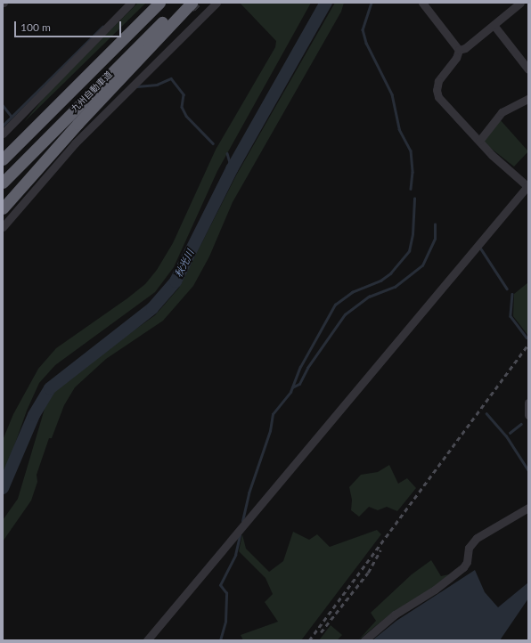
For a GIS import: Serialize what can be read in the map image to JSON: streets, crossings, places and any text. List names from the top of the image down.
{
  "streets": {
    "highway": ["九州自動車道"]
  },
  "water": ["秋光川"],
  "scale_bar": "100 m"
}
